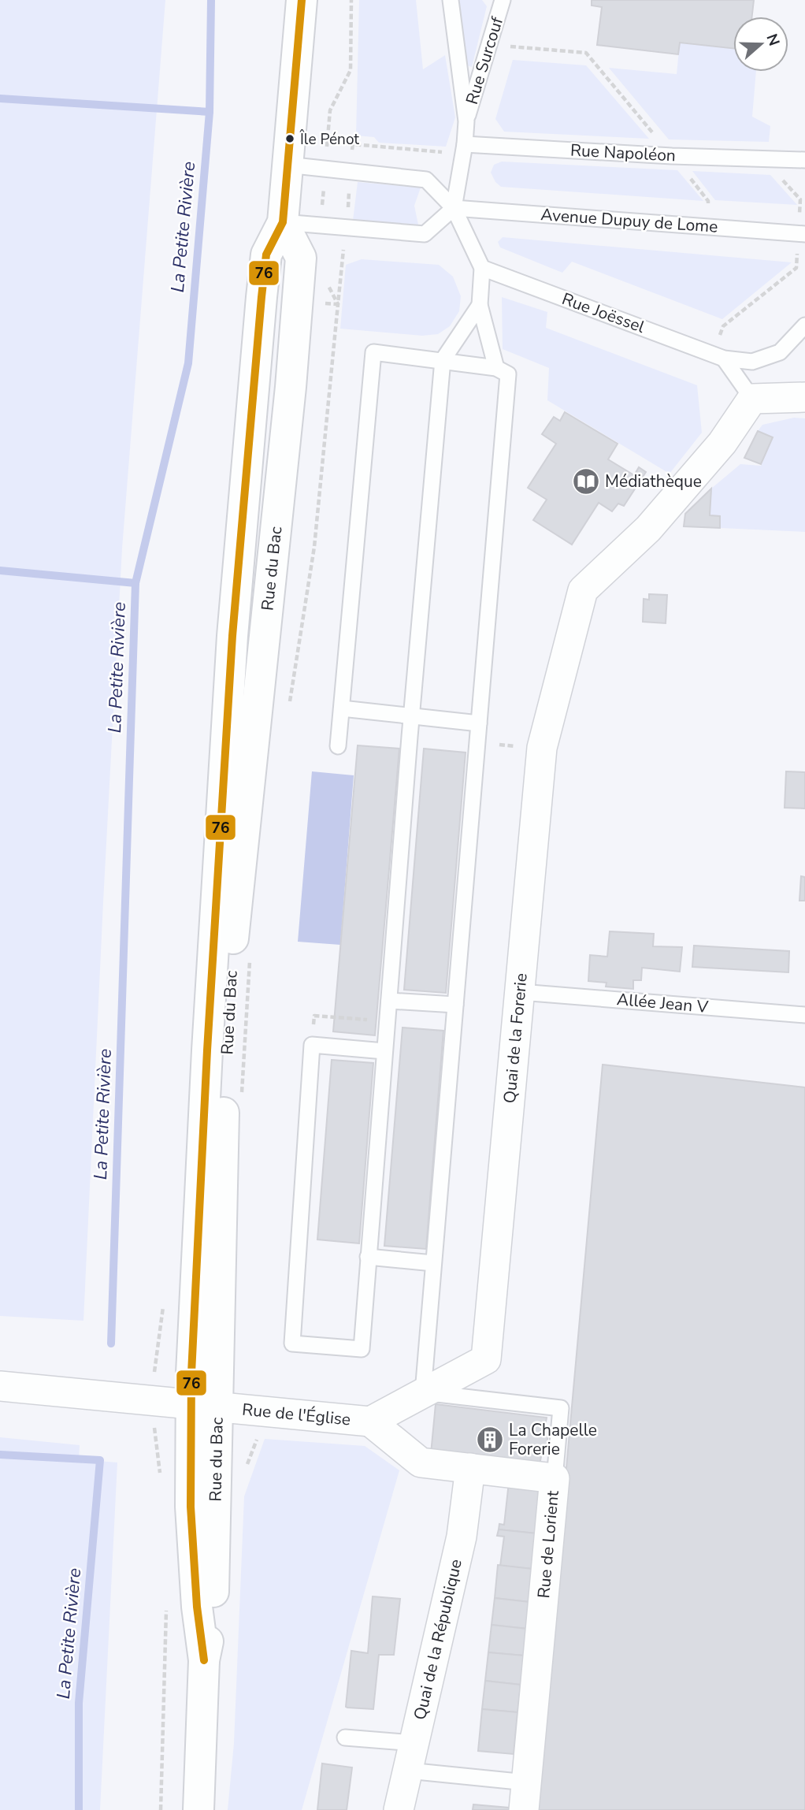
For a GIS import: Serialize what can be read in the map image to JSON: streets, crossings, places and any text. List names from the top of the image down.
{
  "streets": {
    "main road": ["Rue du Bac"],
    "street": [
      "Quai de la Forerie",
      "Rue de l'Église",
      "Rue de Lorient",
      "Quai de la République"
    ],
    "lane": [
      "Rue Surcouf",
      "Rue Napoléon",
      "Avenue Dupuy de Lome",
      "Rue Joëssel",
      "Allée Jean V"
    ]
  },
  "crossings": [
    ["Rue du Bac", "Rue de l'Église"],
    ["Allée Jean V", "Quai de la Forerie"],
    ["Quai de la Forerie", "Rue de l'Église"],
    ["Quai de la Forerie", "Rue de Lorient"],
    ["Rue de l'Église", "Rue de Lorient"],
    ["Rue de Lorient", "Quai de la République"]
  ],
  "water": ["La Petite Rivière"],
  "places": {
    "other": ["Île Pénot"],
    "library": ["Médiathèque"],
    "building": ["La Chapelle Forerie"]
  },
  "lines": ["transit line 76"],
  "north": "right"
}
